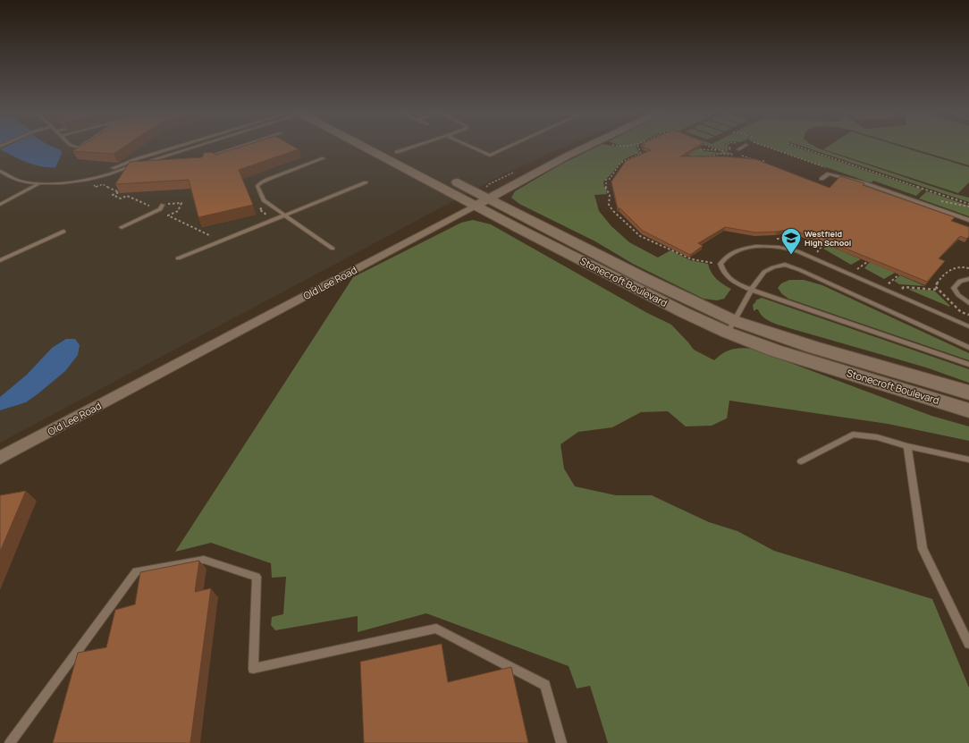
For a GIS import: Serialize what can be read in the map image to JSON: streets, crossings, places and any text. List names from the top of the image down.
{
  "streets": {
    "main road": ["Stonecroft Boulevard"],
    "street": ["Old Lee Road"]
  },
  "crossings": [
    ["Stonecroft Boulevard", "Old Lee Road"]
  ],
  "places": {
    "school or university": ["Westfield High School"]
  }
}
